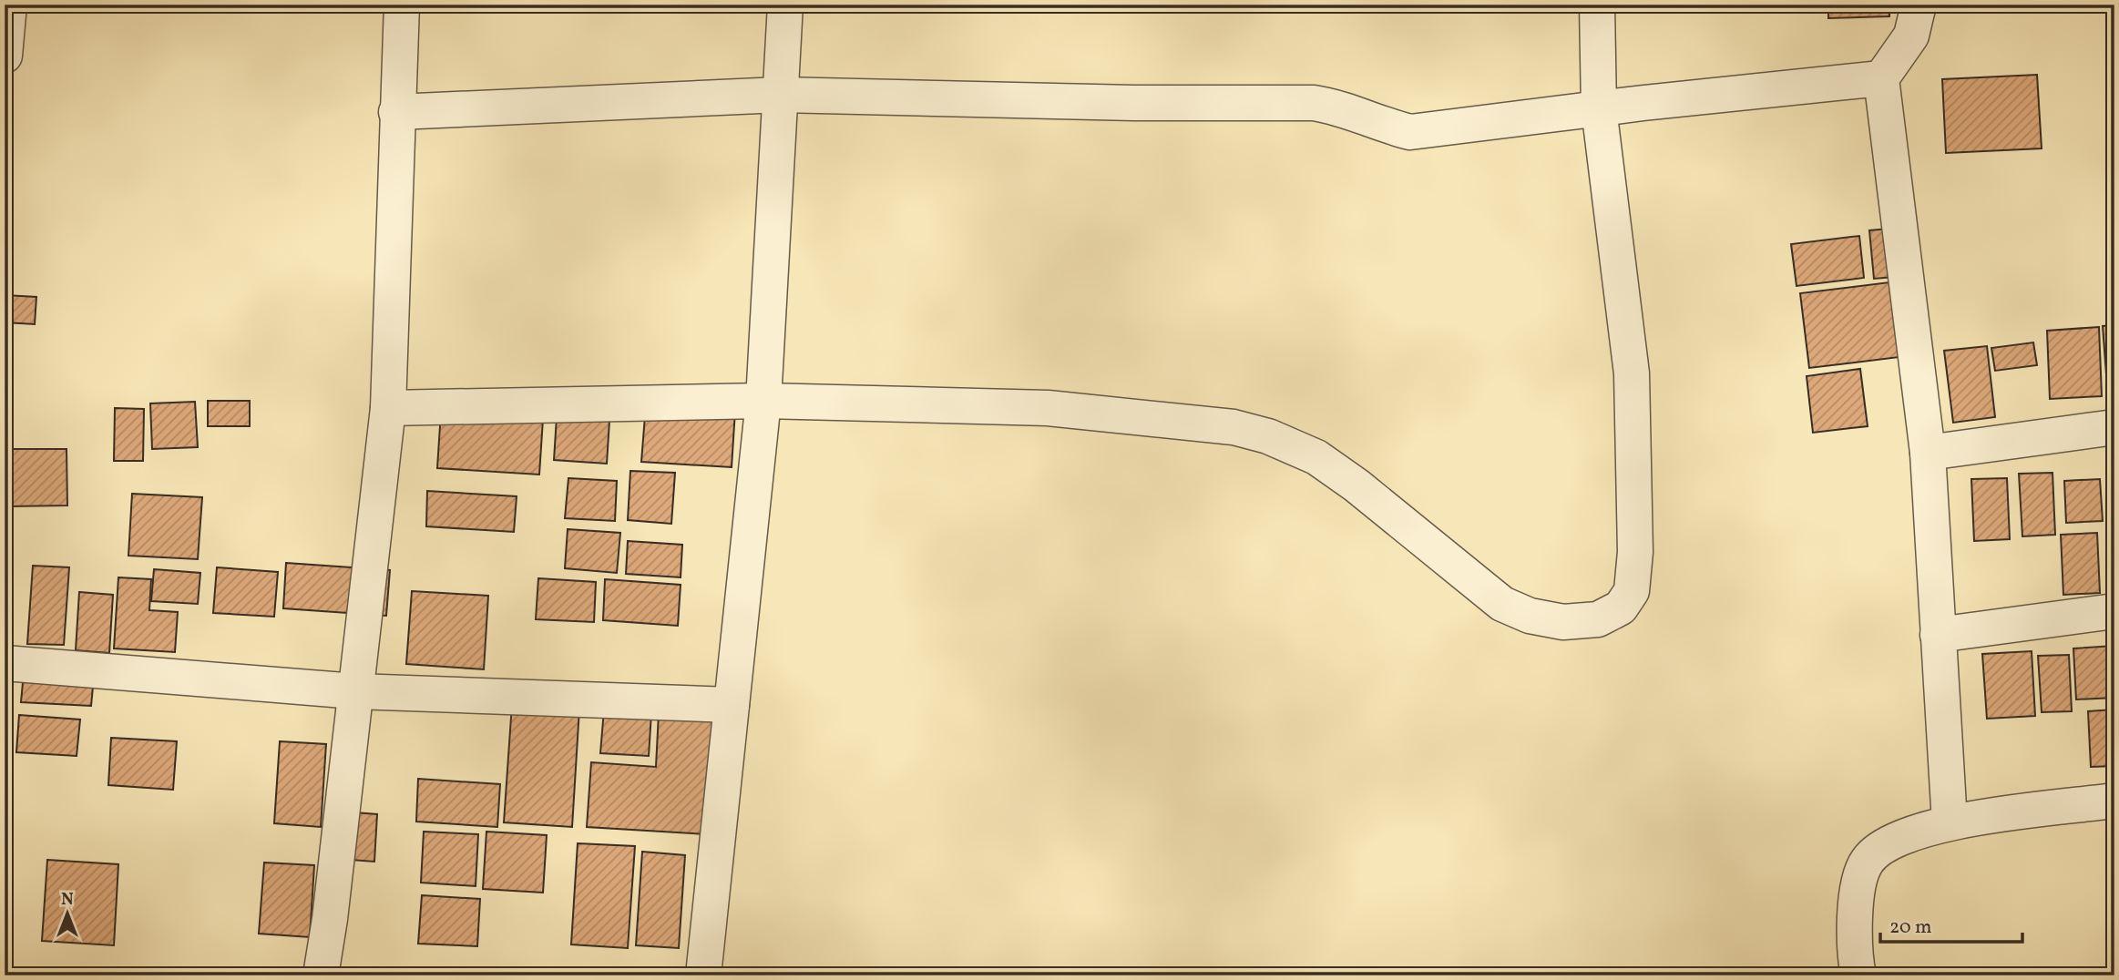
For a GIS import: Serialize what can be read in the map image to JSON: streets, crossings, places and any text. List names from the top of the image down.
{
  "scale_bar": "20 m",
  "north": "top"
}
